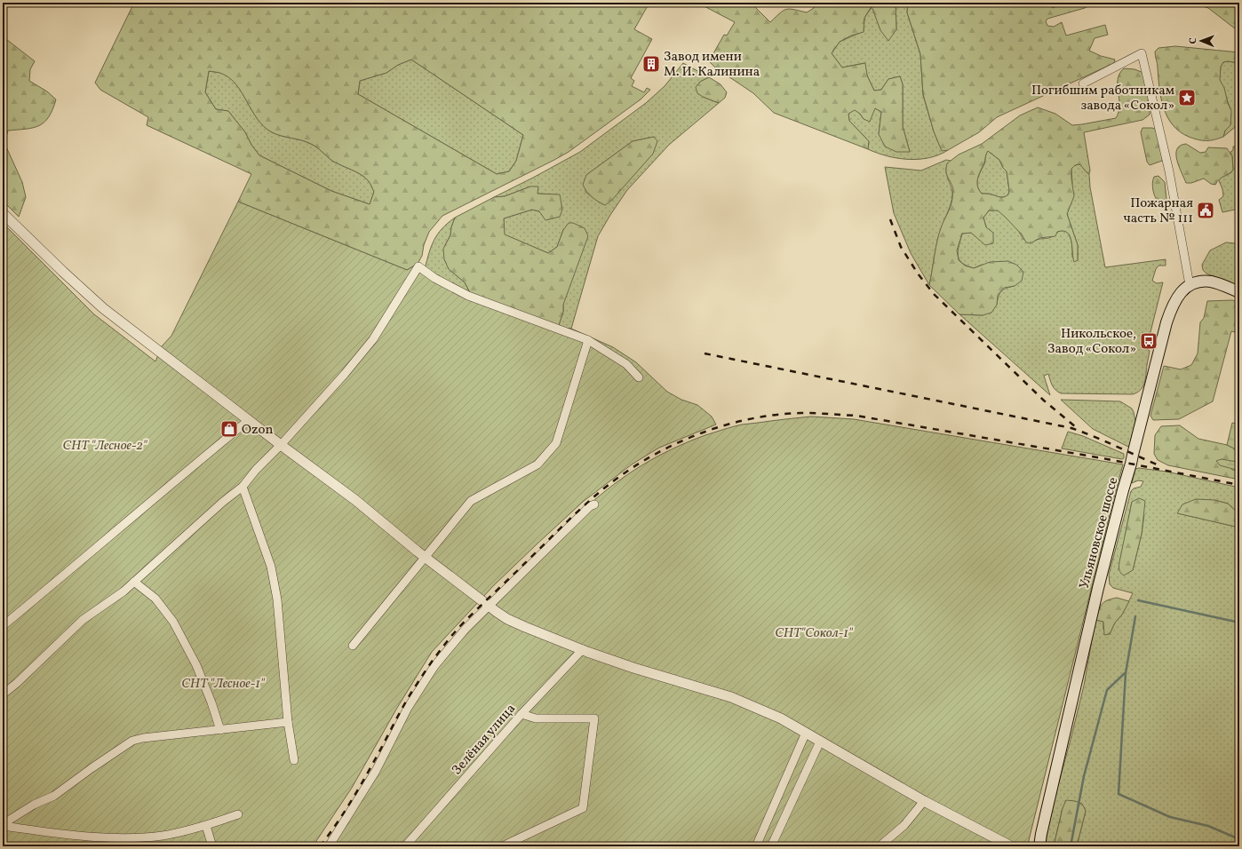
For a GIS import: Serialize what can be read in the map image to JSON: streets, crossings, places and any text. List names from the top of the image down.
{
  "streets": {
    "main road": ["Ульяновское шоссе"],
    "street": ["Зелёная улица"]
  },
  "parks": ["СНТ \"Лесное-2\"", "СНТ\"Сокол-1\"", "СНТ \"Лесное-1\""],
  "places": {
    "building": ["Завод имени М. И. Калинина"],
    "place": ["Погибшим работникам завода «Сокол»"],
    "public building": ["Пожарная часть № 111"],
    "bus stop": ["Никольское, Завод «Сокол»"],
    "shop": ["Ozon"]
  },
  "north": "left"
}
